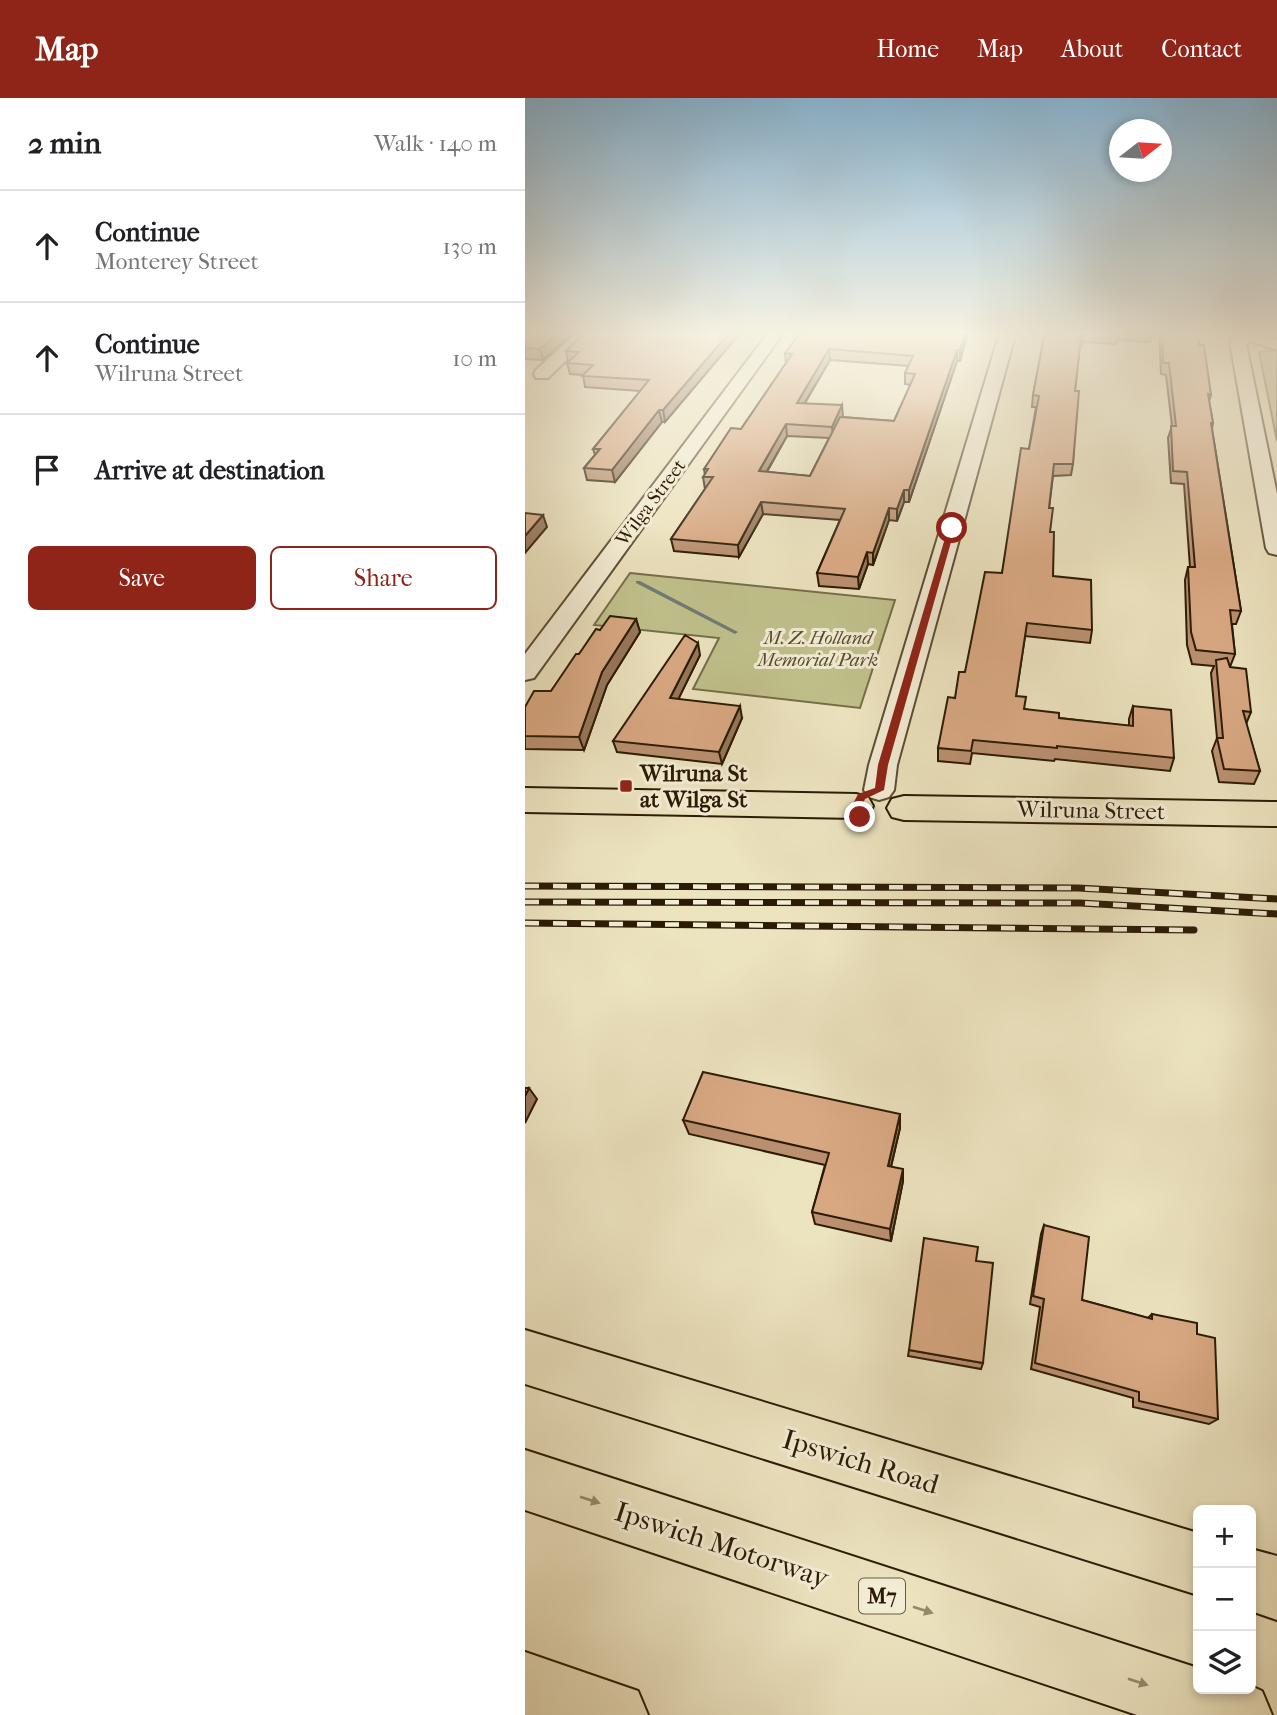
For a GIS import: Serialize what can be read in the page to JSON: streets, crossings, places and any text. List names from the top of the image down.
{
  "streets": {
    "main road": [
      "Wilruna Street",
      "Ipswich Road",
      "Ipswich Motorway",
      "M7"
    ],
    "street": ["Wilga Street"]
  },
  "one_way": ["Ipswich Motorway"],
  "parks": ["M. Z. Holland Memorial Park"],
  "places": {
    "transit": ["Wilruna St at Wilga St"]
  },
  "north": "right",
  "page": {
    "header": "Map",
    "nav": [
      "Home",
      "Map",
      "About",
      "Contact"
    ],
    "heading": ["2 min", "Walk · 140 m"],
    "list": [
      ["Continue", "Monterey Street", "130 m"],
      ["Continue", "Wilruna Street", "10 m"],
      "Arrive at destination"
    ],
    "buttons": ["Save", "Share"],
    "map_buttons": ["+", "−"]
  }
}
